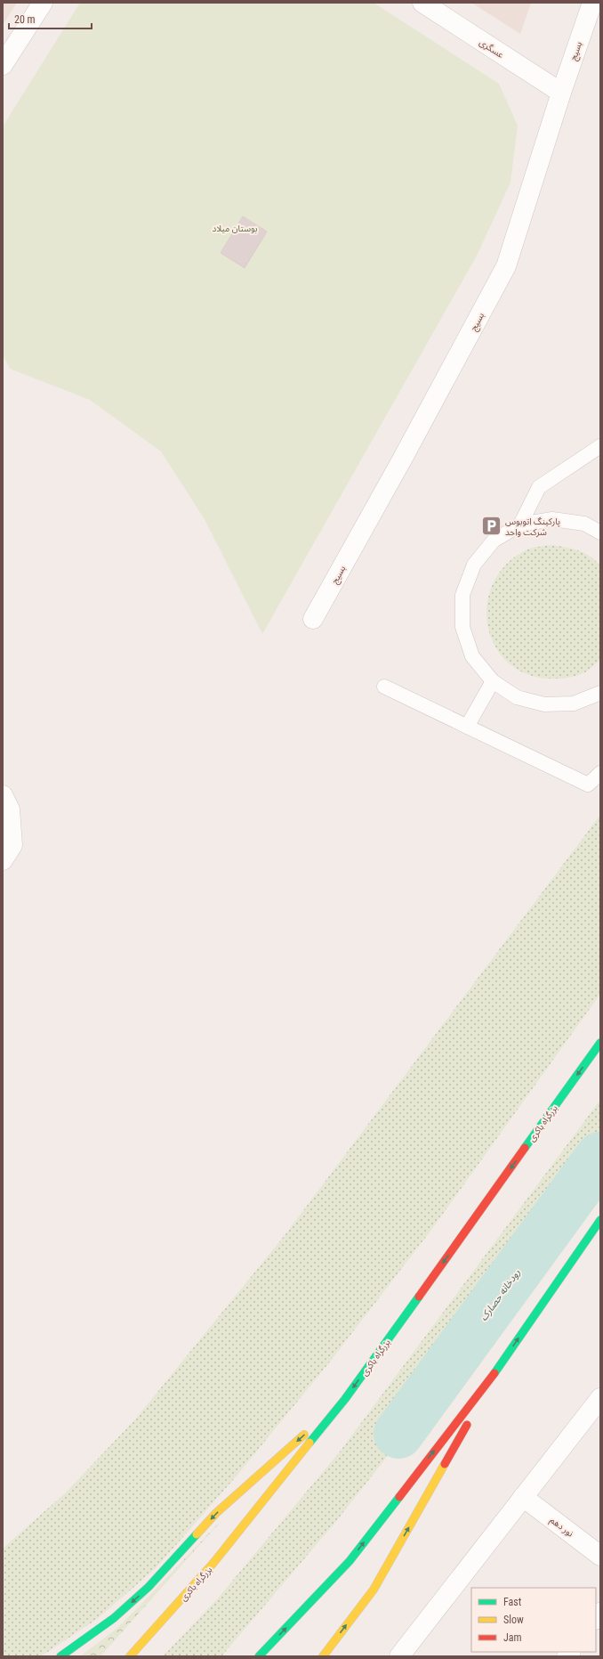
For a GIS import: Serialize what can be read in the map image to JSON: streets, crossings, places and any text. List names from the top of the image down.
{
  "streets": {
    "highway": ["بزرگراه باکری"],
    "street": ["عسگری", "بسیج", "نور دهم"]
  },
  "crossings": [
    ["عسگری", "بسیج"]
  ],
  "one_way": ["بزرگراه باکری"],
  "water": ["رودخانه حصارک"],
  "parks": ["بوستان میلاد"],
  "places": {
    "parking": ["پارکینگ اتوبوس شرکت واحد"]
  },
  "legend": ["Fast", "Slow", "Jam"],
  "scale_bar": "20 m"
}
